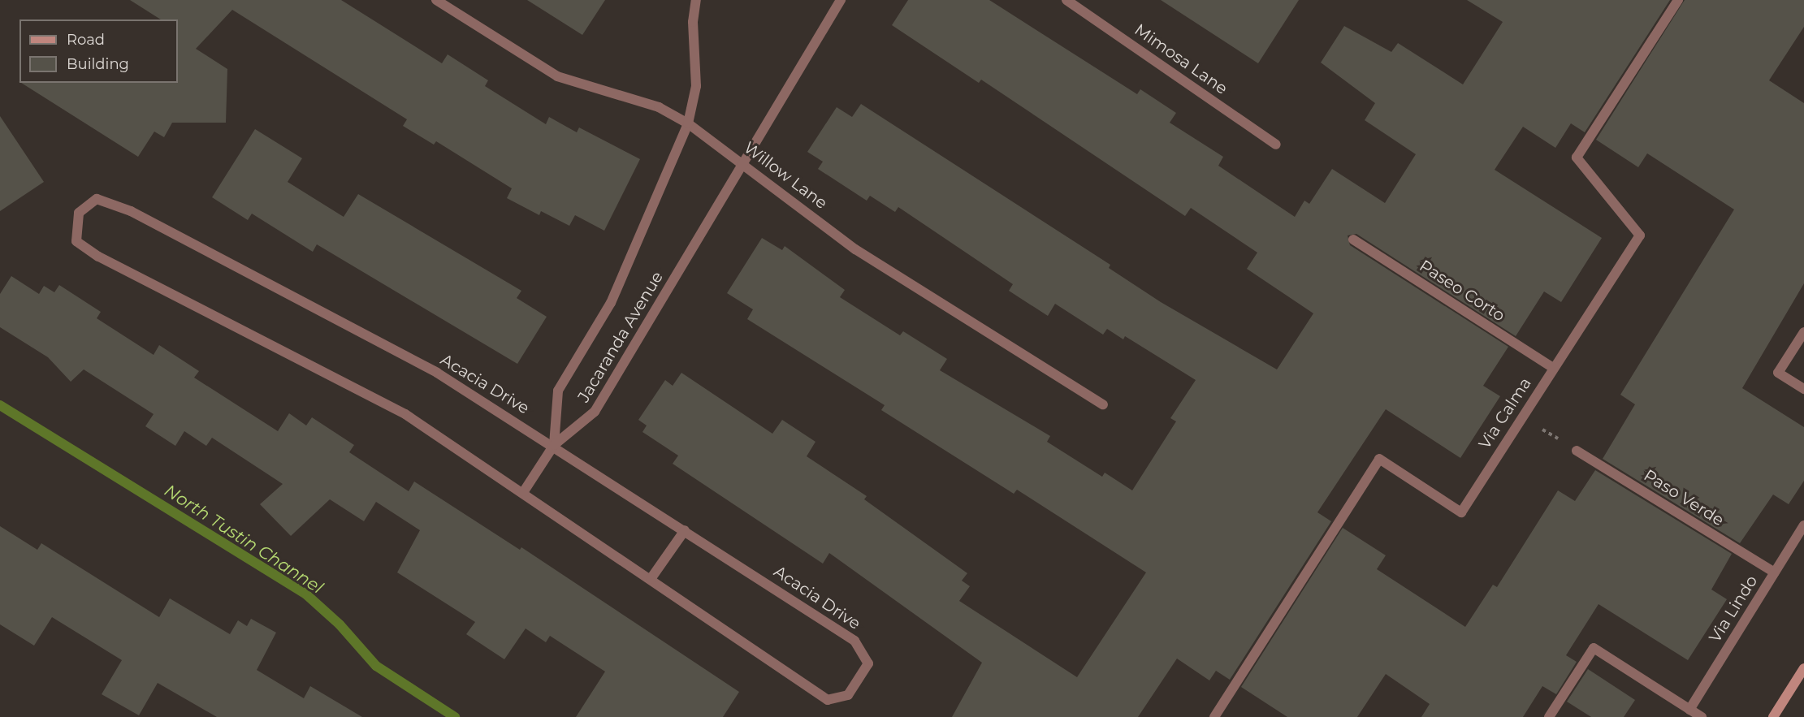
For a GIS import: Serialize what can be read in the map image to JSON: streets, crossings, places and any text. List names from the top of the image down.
{
  "streets": {
    "street": [
      "Mimosa Lane",
      "Willow Lane",
      "Paseo Corto",
      "Jacaranda Avenue",
      "Acacia Drive",
      "Via Calma",
      "Paso Verde",
      "Via Lindo"
    ]
  },
  "crossings": [
    ["Willow Lane", "Jacaranda Avenue"],
    ["Paseo Corto", "Via Calma"],
    ["Jacaranda Avenue", "Acacia Drive"],
    ["Paso Verde", "Via Lindo"]
  ],
  "water": ["North Tustin Channel"],
  "legend": ["Road", "Building"]
}
